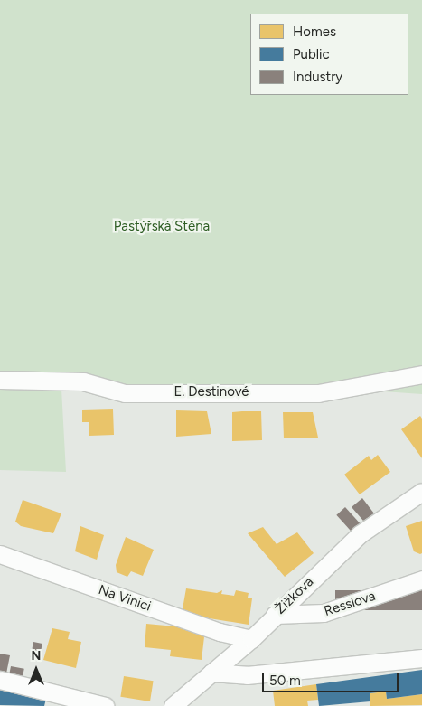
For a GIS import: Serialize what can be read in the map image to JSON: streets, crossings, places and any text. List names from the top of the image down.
{
  "streets": {
    "street": [
      "E. Destinové",
      "Žižkova",
      "Na Vinici",
      "Resslova"
    ]
  },
  "crossings": [
    ["Žižkova", "Na Vinici"],
    ["Žižkova", "Resslova"]
  ],
  "parks": ["Pastýřská Stěna"],
  "legend": ["Homes", "Public", "Industry"],
  "scale_bar": "50 m",
  "north": "top"
}
